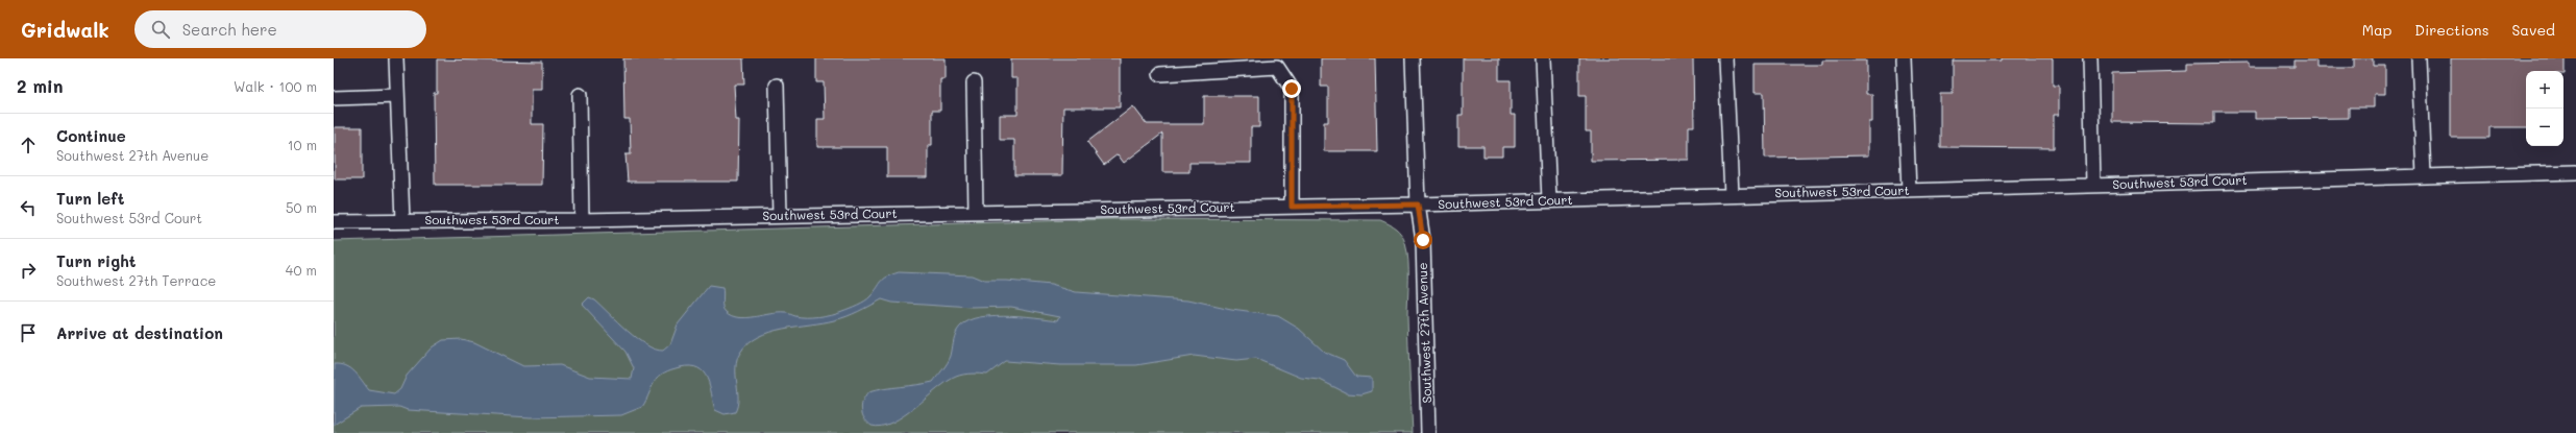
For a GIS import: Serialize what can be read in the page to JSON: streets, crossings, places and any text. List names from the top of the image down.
{
  "streets": {
    "street": ["Southwest 53rd Court", "Southwest 27th Avenue"]
  },
  "crossings": [
    ["Southwest 53rd Court", "Southwest 27th Avenue"]
  ],
  "page": {
    "header": "Gridwalk",
    "search": "Search here",
    "nav": ["Map", "Directions", "Saved"],
    "heading": ["2 min", "Walk · 100 m"],
    "map_buttons": ["+", "−"],
    "list": [
      ["Continue", "Southwest 27th Avenue", "10 m"],
      ["Turn left", "Southwest 53rd Court", "50 m"],
      ["Turn right", "Southwest 27th Terrace", "40 m"],
      "Arrive at destination"
    ]
  }
}
